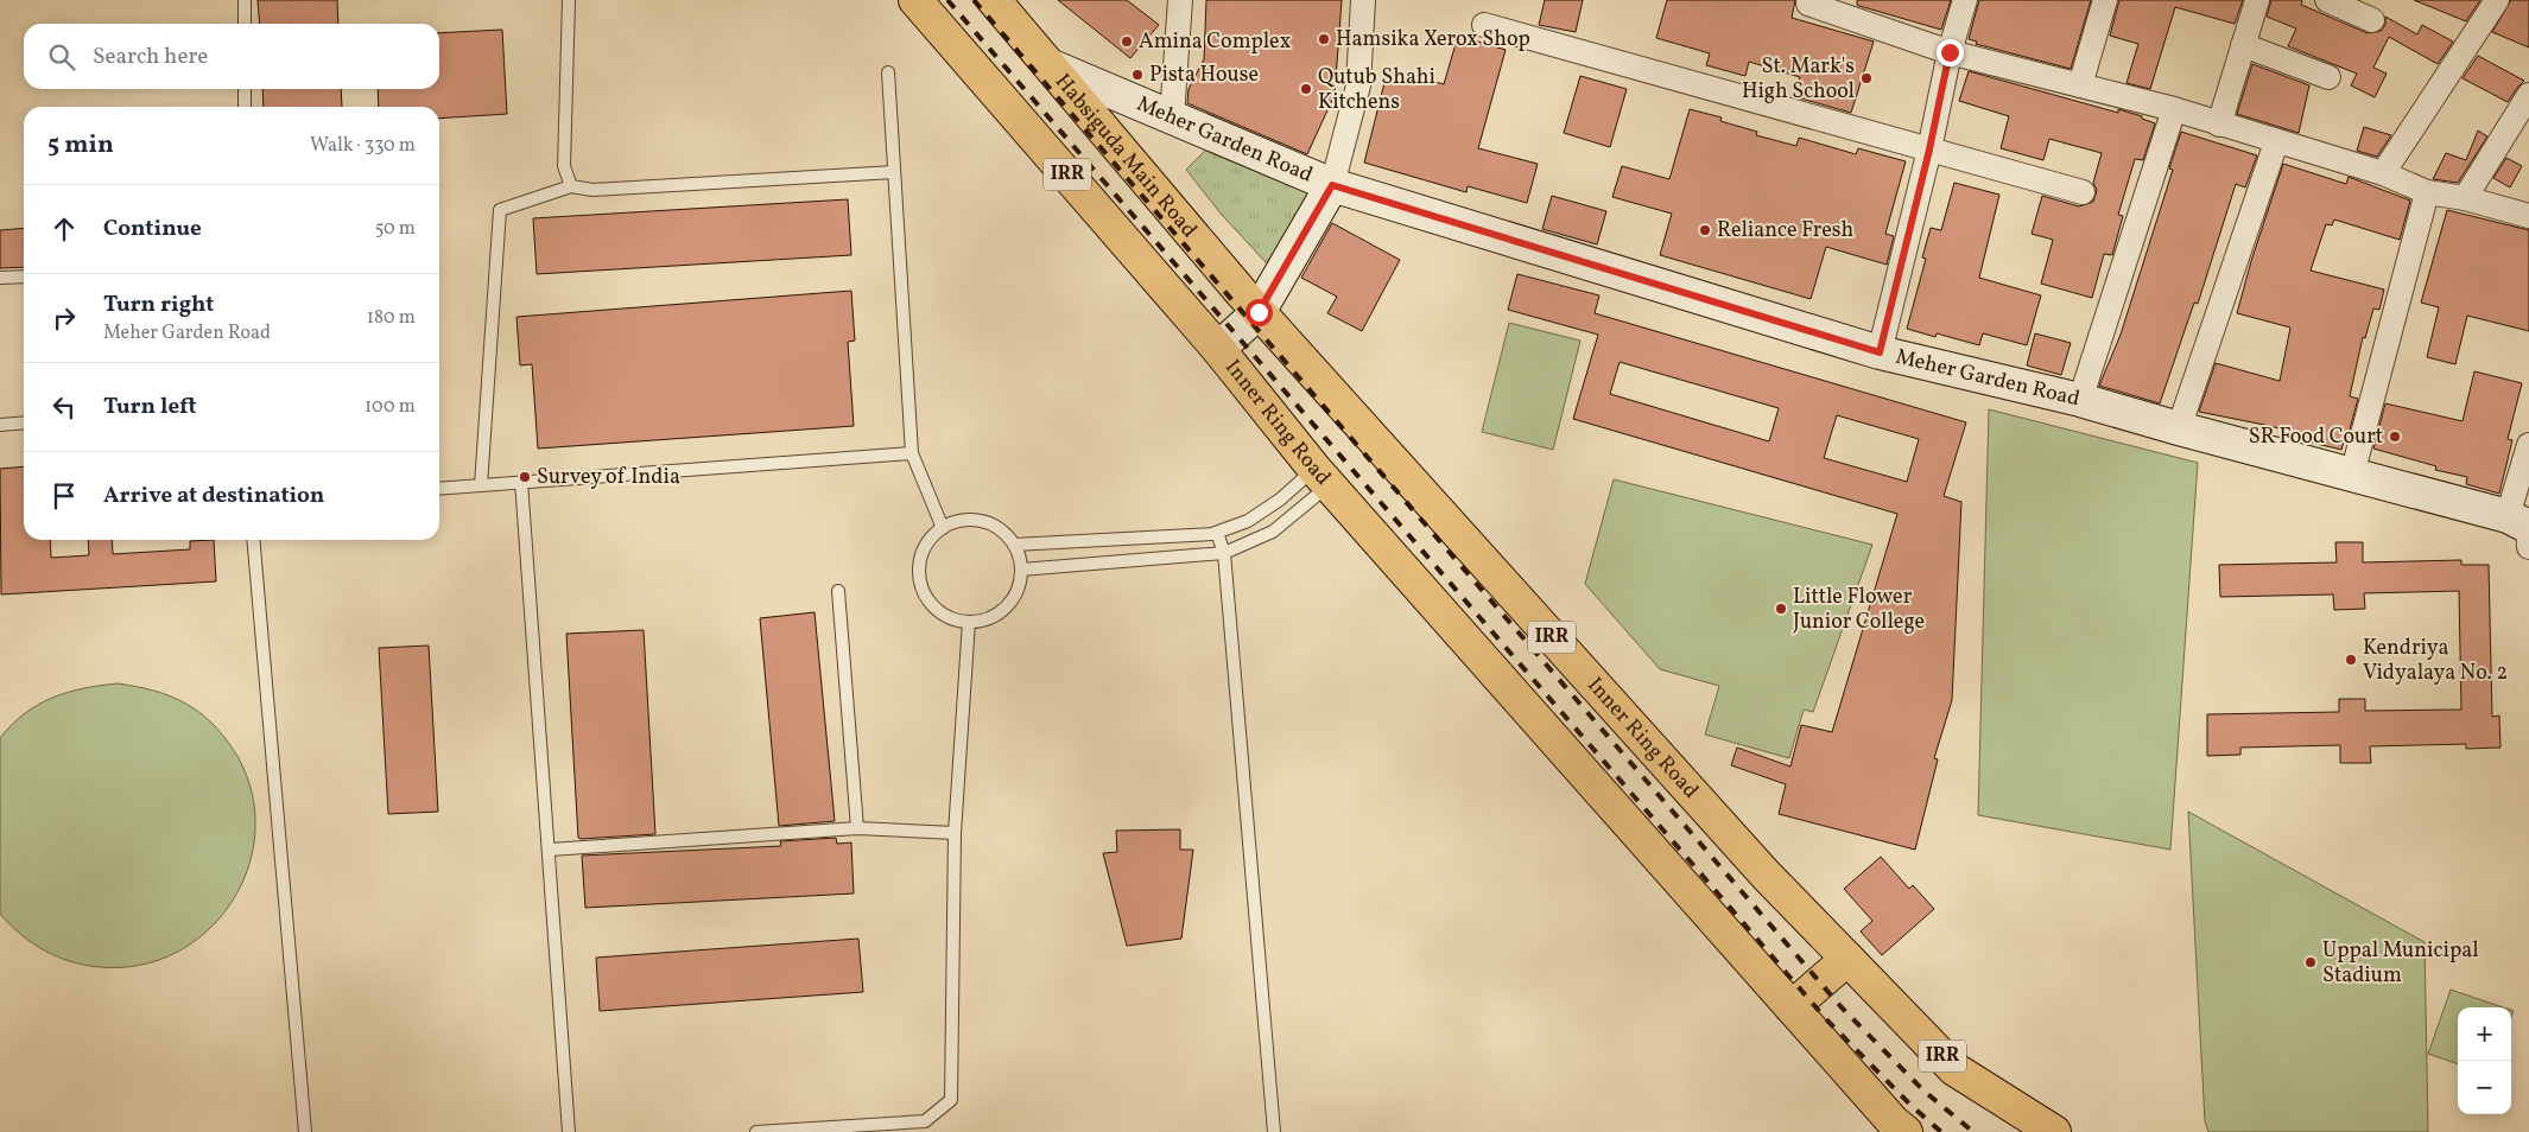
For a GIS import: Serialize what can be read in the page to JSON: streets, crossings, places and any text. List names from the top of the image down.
{
  "streets": {
    "main road": [
      "Meher Garden Road",
      "Habsiguda Main Road",
      "IRR",
      "Inner Ring Road"
    ]
  },
  "crossings": [
    ["Meher Garden Road", "Habsiguda Main Road"],
    ["Habsiguda Main Road", "Inner Ring Road"],
    ["IRR", "Inner Ring Road"]
  ],
  "places": [
    "Hamsika Xerox Shop",
    "Amina Complex",
    "Pista House",
    "St. Mark's High School",
    "Qutub Shahi Kitchens",
    "Reliance Fresh",
    "SR Food Court",
    "Survey of India",
    "Little Flower Junior College",
    "Kendriya Vidyalaya No. 2",
    "Uppal Municipal Stadium"
  ],
  "page": {
    "search": "Search here",
    "heading": ["5 min", "Walk · 330 m"],
    "list": [
      ["Continue", "50 m"],
      ["Turn right", "Meher Garden Road", "180 m"],
      ["Turn left", "100 m"],
      "Arrive at destination"
    ],
    "map_buttons": ["+", "−"]
  }
}
